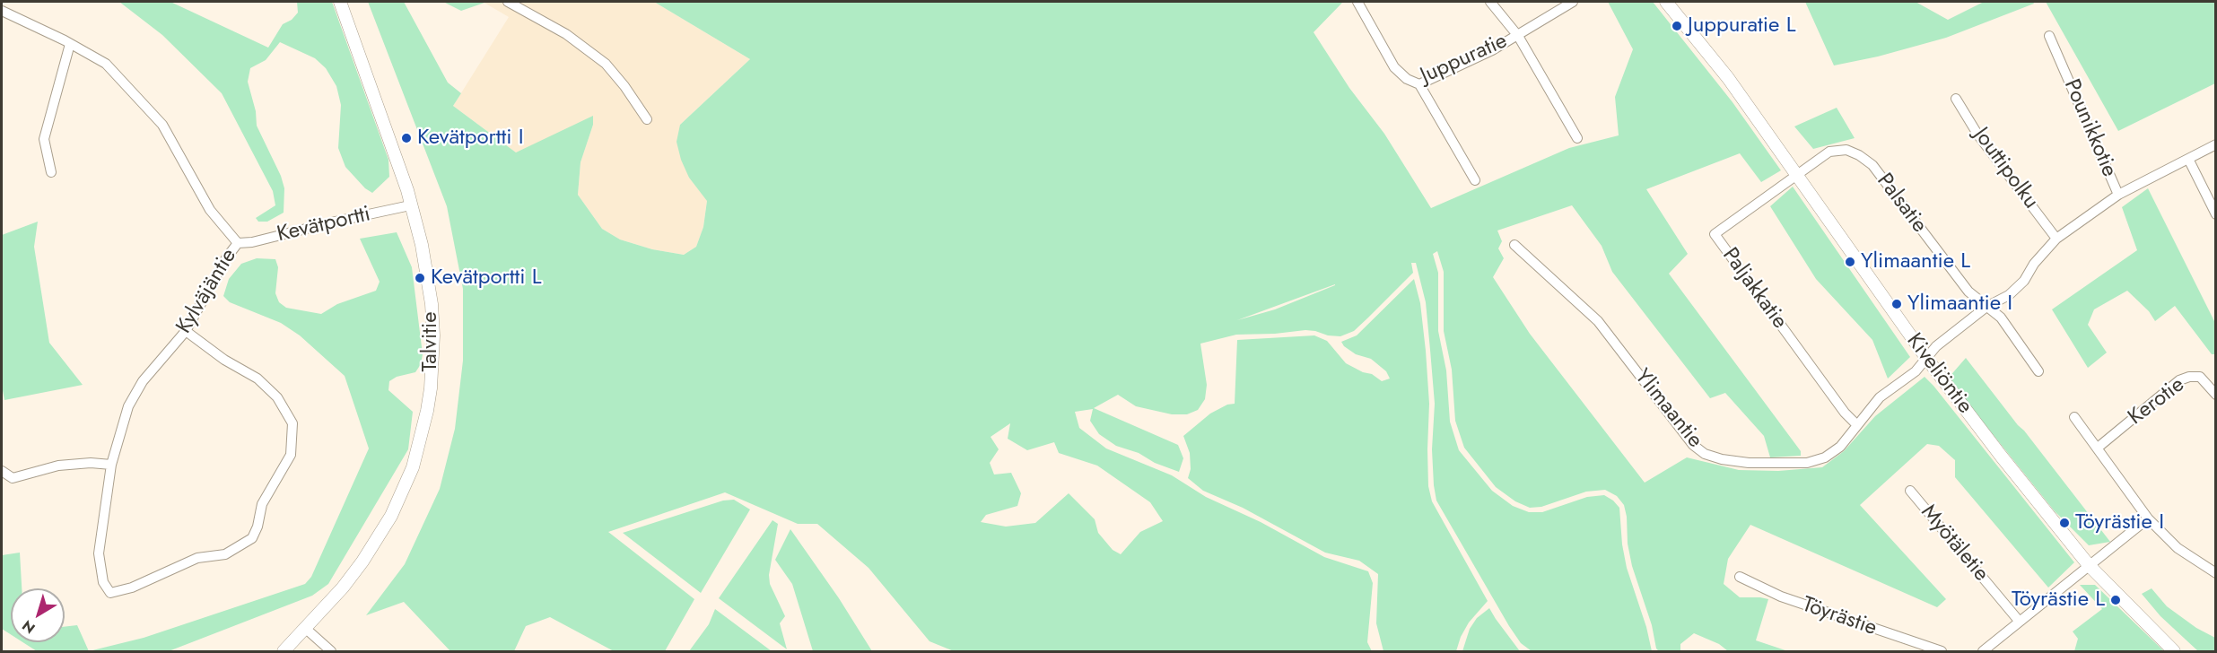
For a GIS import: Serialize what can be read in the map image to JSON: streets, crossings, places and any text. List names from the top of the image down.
{
  "streets": {
    "street": [
      "Juppuratie",
      "Pounikkotie",
      "Jouttipolku",
      "Palsatie",
      "Kevätportti",
      "Paljakkatie",
      "Kylväjäntie",
      "Talvitie",
      "Kiveliöntie",
      "Kerotie",
      "Ylimaantie",
      "Myötäletie",
      "Töyrästie"
    ]
  },
  "crossings": [
    ["Pounikkotie", "Jouttipolku"],
    ["Pounikkotie", "Palsatie"],
    ["Pounikkotie", "Kiveliöntie"],
    ["Pounikkotie", "Ylimaantie"],
    ["Palsatie", "Paljakkatie"],
    ["Palsatie", "Kiveliöntie"],
    ["Kevätportti", "Kylväjäntie"],
    ["Kevätportti", "Talvitie"],
    ["Paljakkatie", "Kiveliöntie"],
    ["Paljakkatie", "Ylimaantie"],
    ["Kiveliöntie", "Ylimaantie"]
  ],
  "places": [
    "Juppuratie L",
    "Kevätportti I",
    "Ylimaantie L",
    "Kevätportti L",
    "Ylimaantie I",
    "Töyrästie I",
    "Töyrästie L"
  ],
  "north": "bottom left"
}
